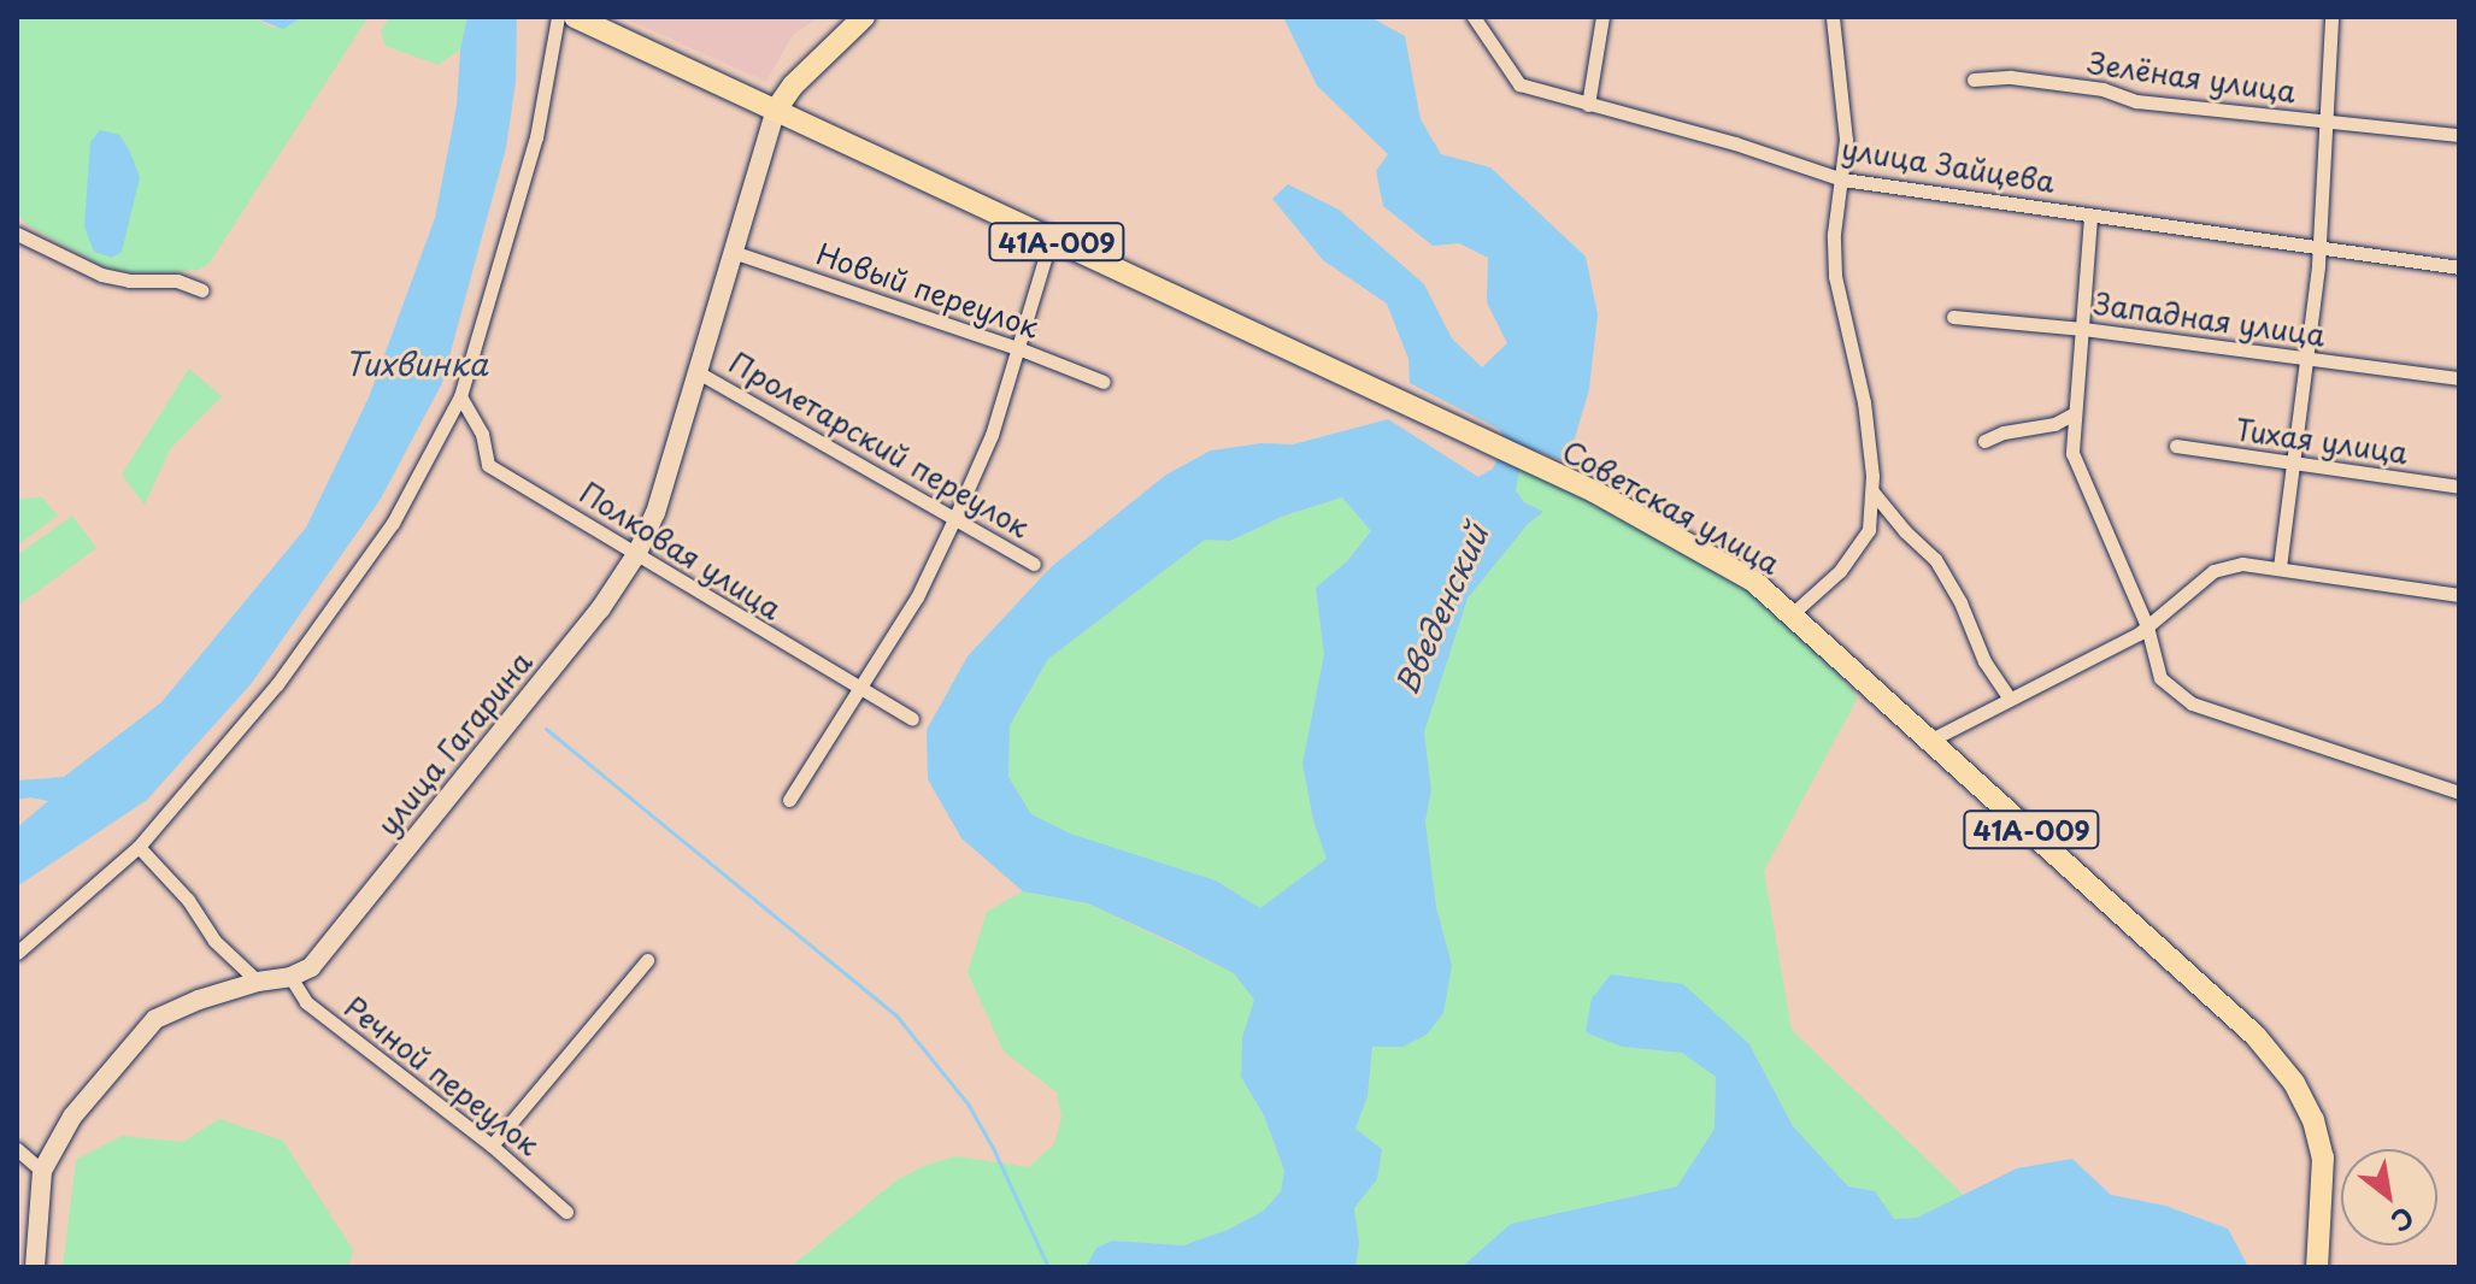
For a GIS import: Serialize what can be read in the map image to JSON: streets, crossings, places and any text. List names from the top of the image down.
{
  "streets": {
    "main road": ["41А-009", "Советская улица"],
    "street": [
      "Зелёная улица",
      "улица Зайцева",
      "Новый переулок",
      "Западная улица",
      "Тихая улица",
      "Пролетарский переулок",
      "Полковая улица",
      "улица Гагарина",
      "Речной переулок"
    ]
  },
  "crossings": [
    ["41А-009", "Советская улица"],
    ["41А-009", "улица Гагарина"],
    ["Новый переулок", "улица Гагарина"],
    ["Пролетарский переулок", "улица Гагарина"],
    ["Советская улица", "улица Гагарина"],
    ["Полковая улица", "улица Гагарина"],
    ["улица Гагарина", "Речной переулок"]
  ],
  "water": ["Тихвинка", "Введенский"],
  "north": "bottom right"
}
